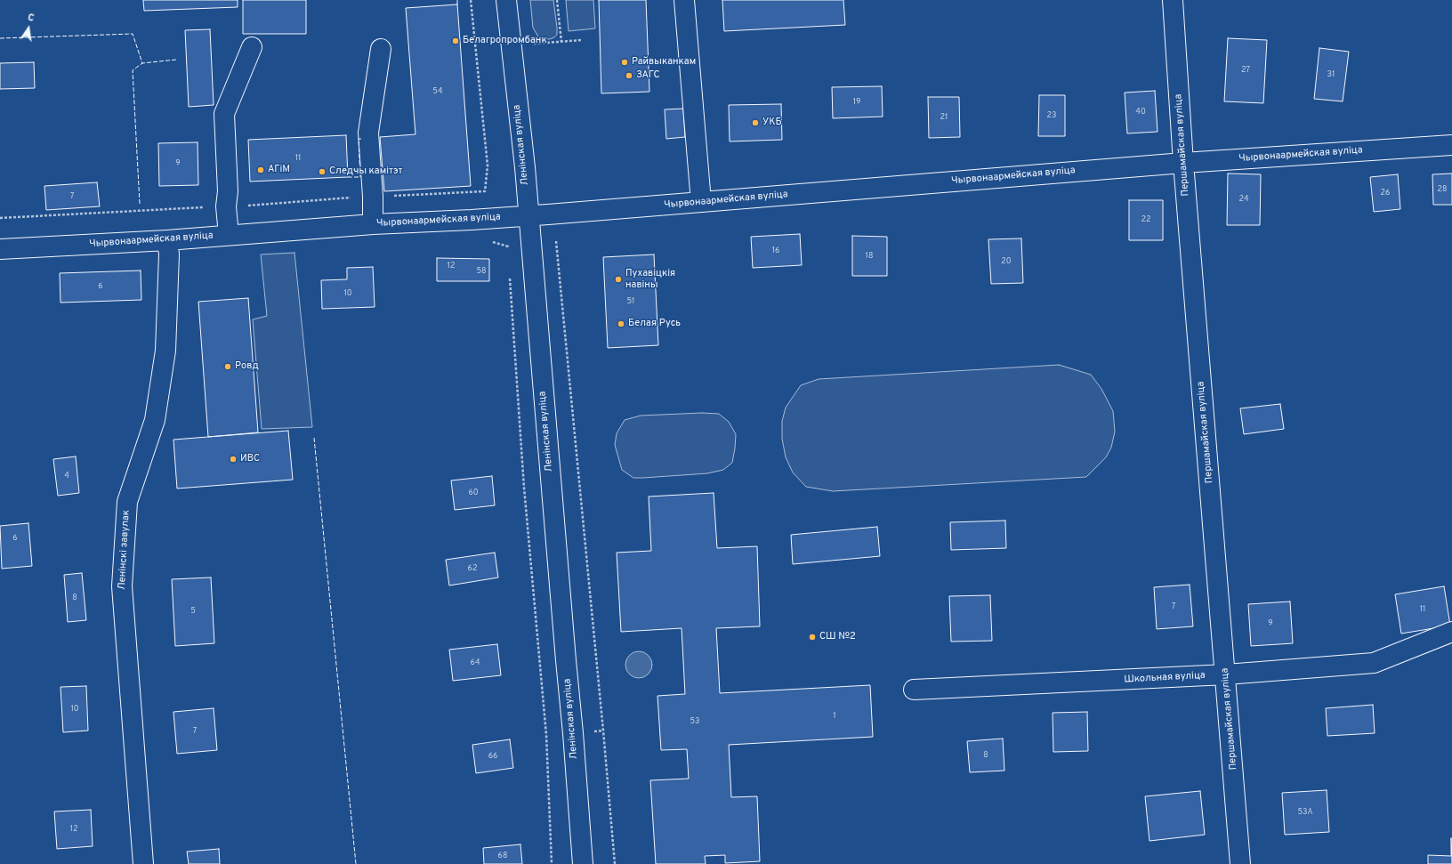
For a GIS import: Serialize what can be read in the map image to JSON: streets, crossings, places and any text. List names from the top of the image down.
{
  "streets": {
    "street": [
      "Ленінская вуліца",
      "Першамайская вуліца",
      "Чырвонаармейская вуліца",
      "Ленінскі завулак",
      "Школьная вуліца"
    ]
  },
  "crossings": [
    ["Ленінская вуліца", "Чырвонаармейская вуліца"],
    ["Першамайская вуліца", "Чырвонаармейская вуліца"],
    ["Першамайская вуліца", "Школьная вуліца"],
    ["Чырвонаармейская вуліца", "Ленінскі завулак"]
  ],
  "places": [
    "Белагропромбанк",
    "Райвыканкам",
    "ЗАГС",
    "УКБ",
    "АГіМ",
    "Следчы камітэт",
    "Пухавіцкія навіны",
    "Белая Русь",
    "Ровд",
    "ИВС",
    "СШ №2"
  ],
  "house_numbers": [
    "27",
    "31",
    "54",
    "19",
    "40",
    "23",
    "21",
    "11",
    "9",
    "28",
    "26",
    "7",
    "24",
    "22",
    "16",
    "18",
    "20",
    "12",
    "58",
    "6",
    "10",
    "51",
    "4",
    "60",
    "6",
    "62",
    "8",
    "7",
    "11",
    "5",
    "9",
    "64",
    "10",
    "1",
    "53",
    "7",
    "8",
    "66",
    "53А",
    "12",
    "68"
  ],
  "north": "top"
}
